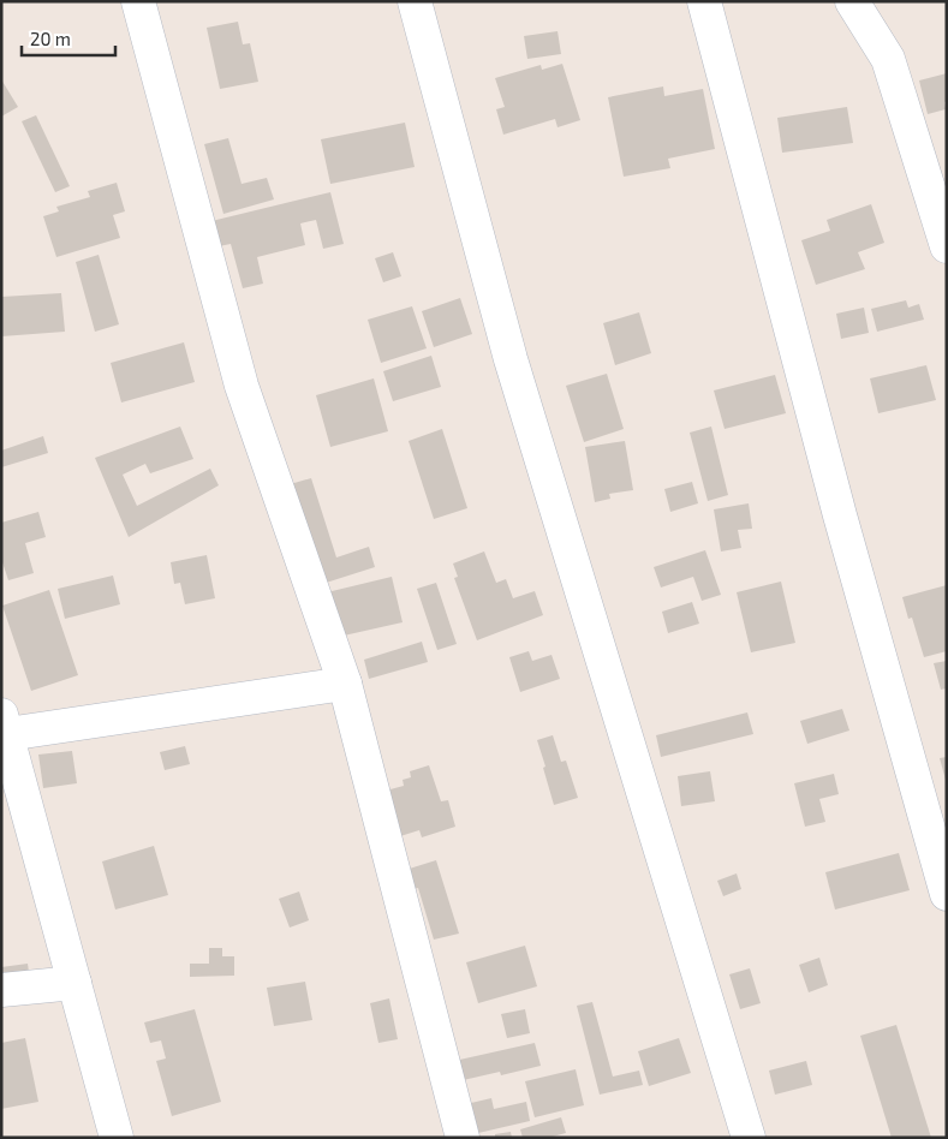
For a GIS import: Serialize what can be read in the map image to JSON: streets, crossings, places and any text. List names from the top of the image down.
{
  "scale_bar": "20 m"
}
